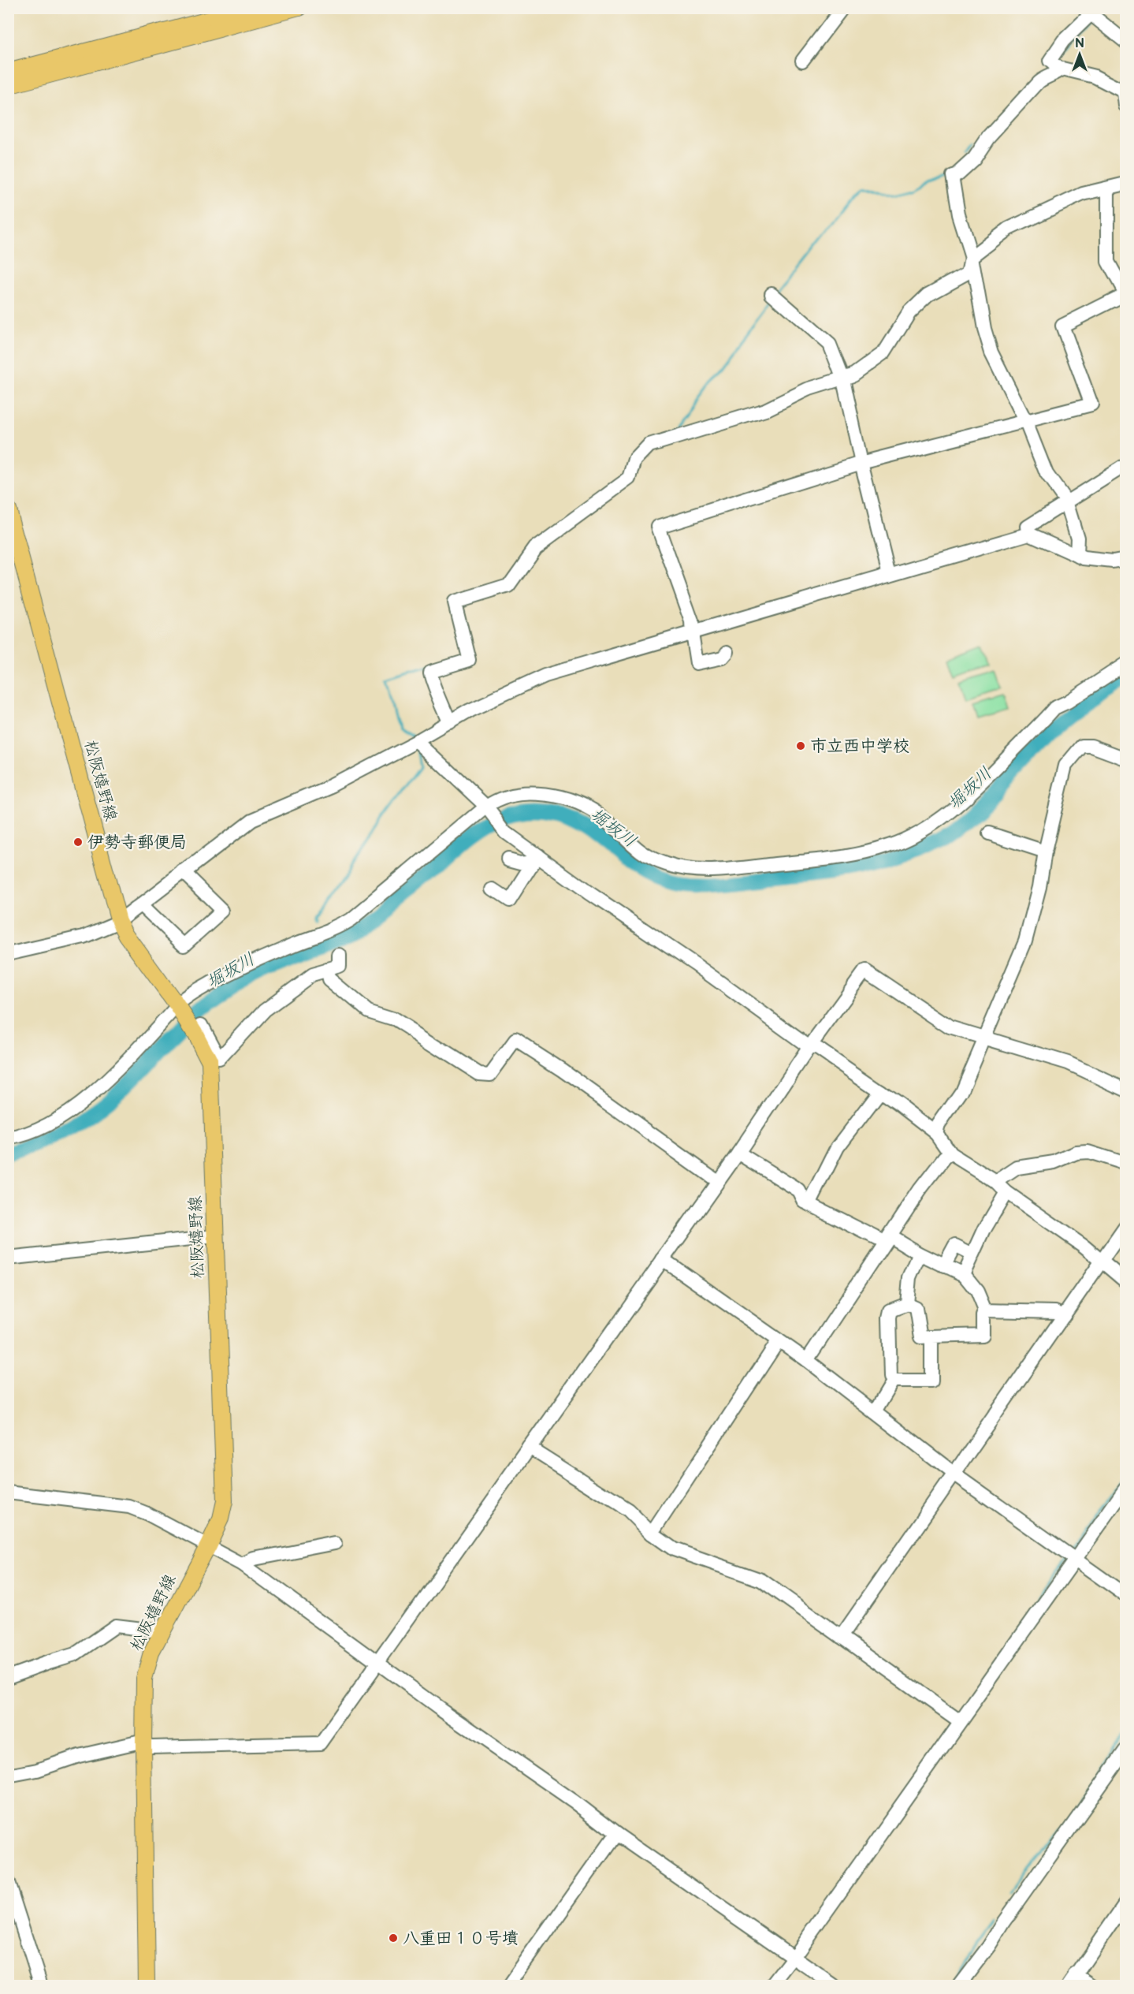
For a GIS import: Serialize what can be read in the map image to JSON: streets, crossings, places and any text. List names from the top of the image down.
{
  "streets": {
    "main road": ["松阪嬉野線"]
  },
  "water": ["堀坂川"],
  "places": ["市立西中学校", "伊勢寺郵便局", "八重田１０号墳"],
  "north": "top"
}
